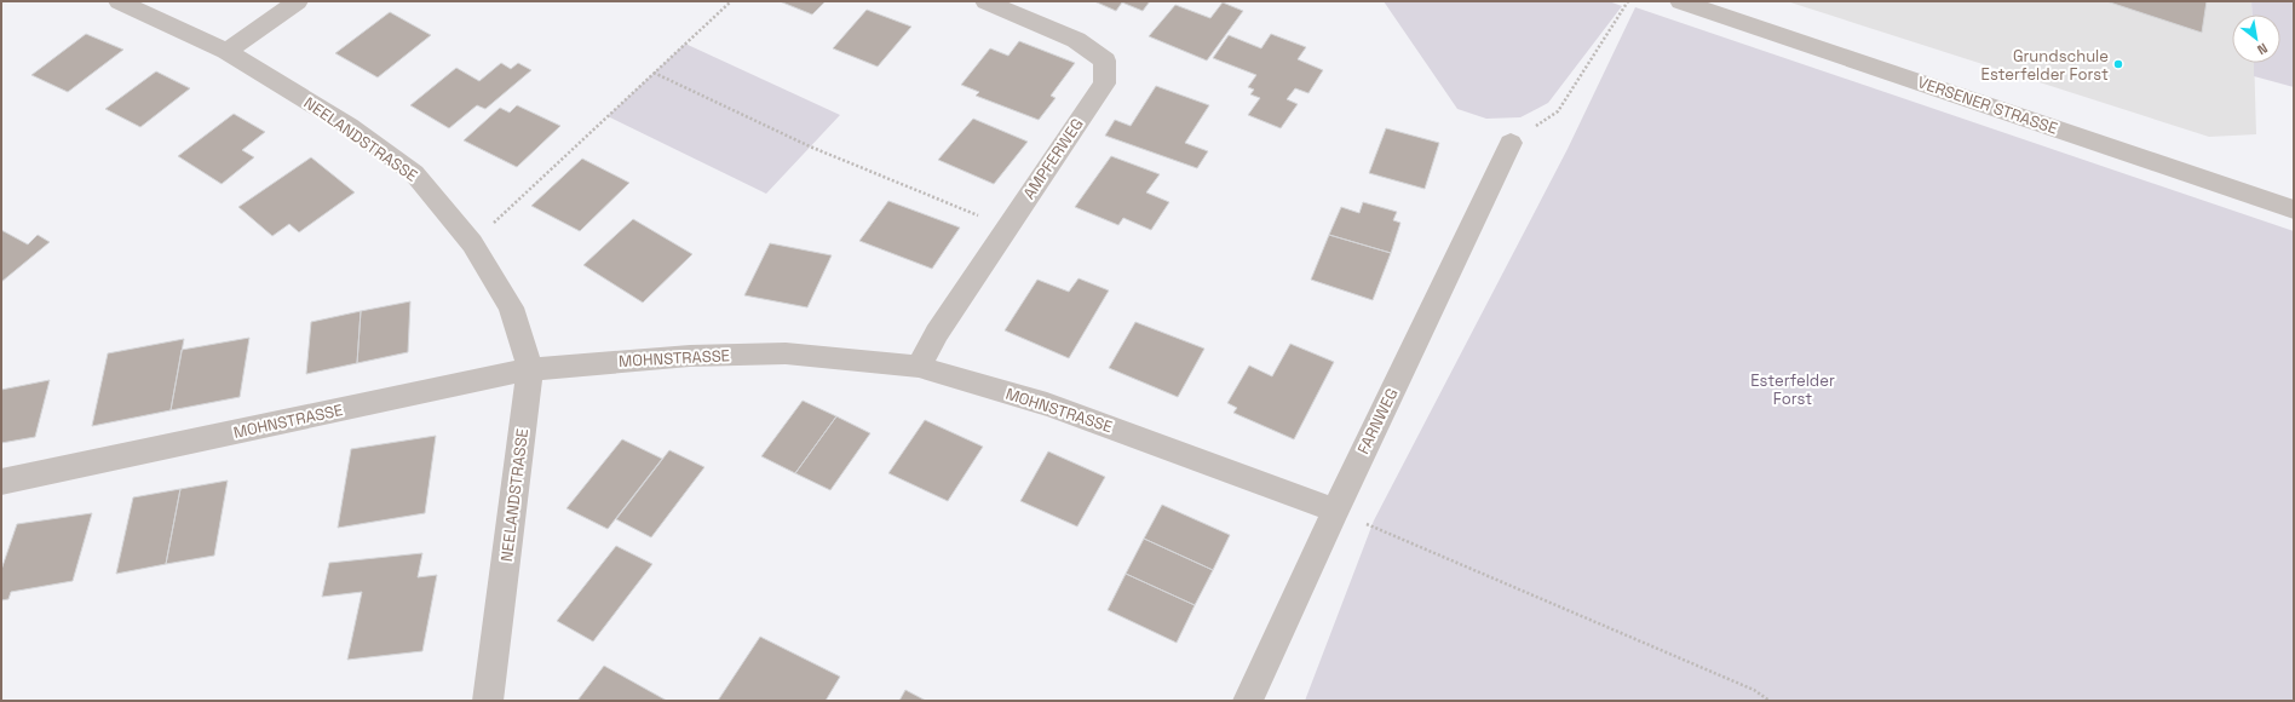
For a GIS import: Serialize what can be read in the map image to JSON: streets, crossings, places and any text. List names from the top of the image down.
{
  "streets": {
    "street": [
      "VERSENER STRASSE",
      "NEELANDSTRASSE",
      "AMPFERWEG",
      "MOHNSTRASSE",
      "FARNWEG"
    ]
  },
  "crossings": [
    ["NEELANDSTRASSE", "MOHNSTRASSE"],
    ["AMPFERWEG", "MOHNSTRASSE"],
    ["MOHNSTRASSE", "FARNWEG"]
  ],
  "parks": ["Esterfelder Forst"],
  "places": ["Grundschule Esterfelder Forst"],
  "north": "bottom right"
}
